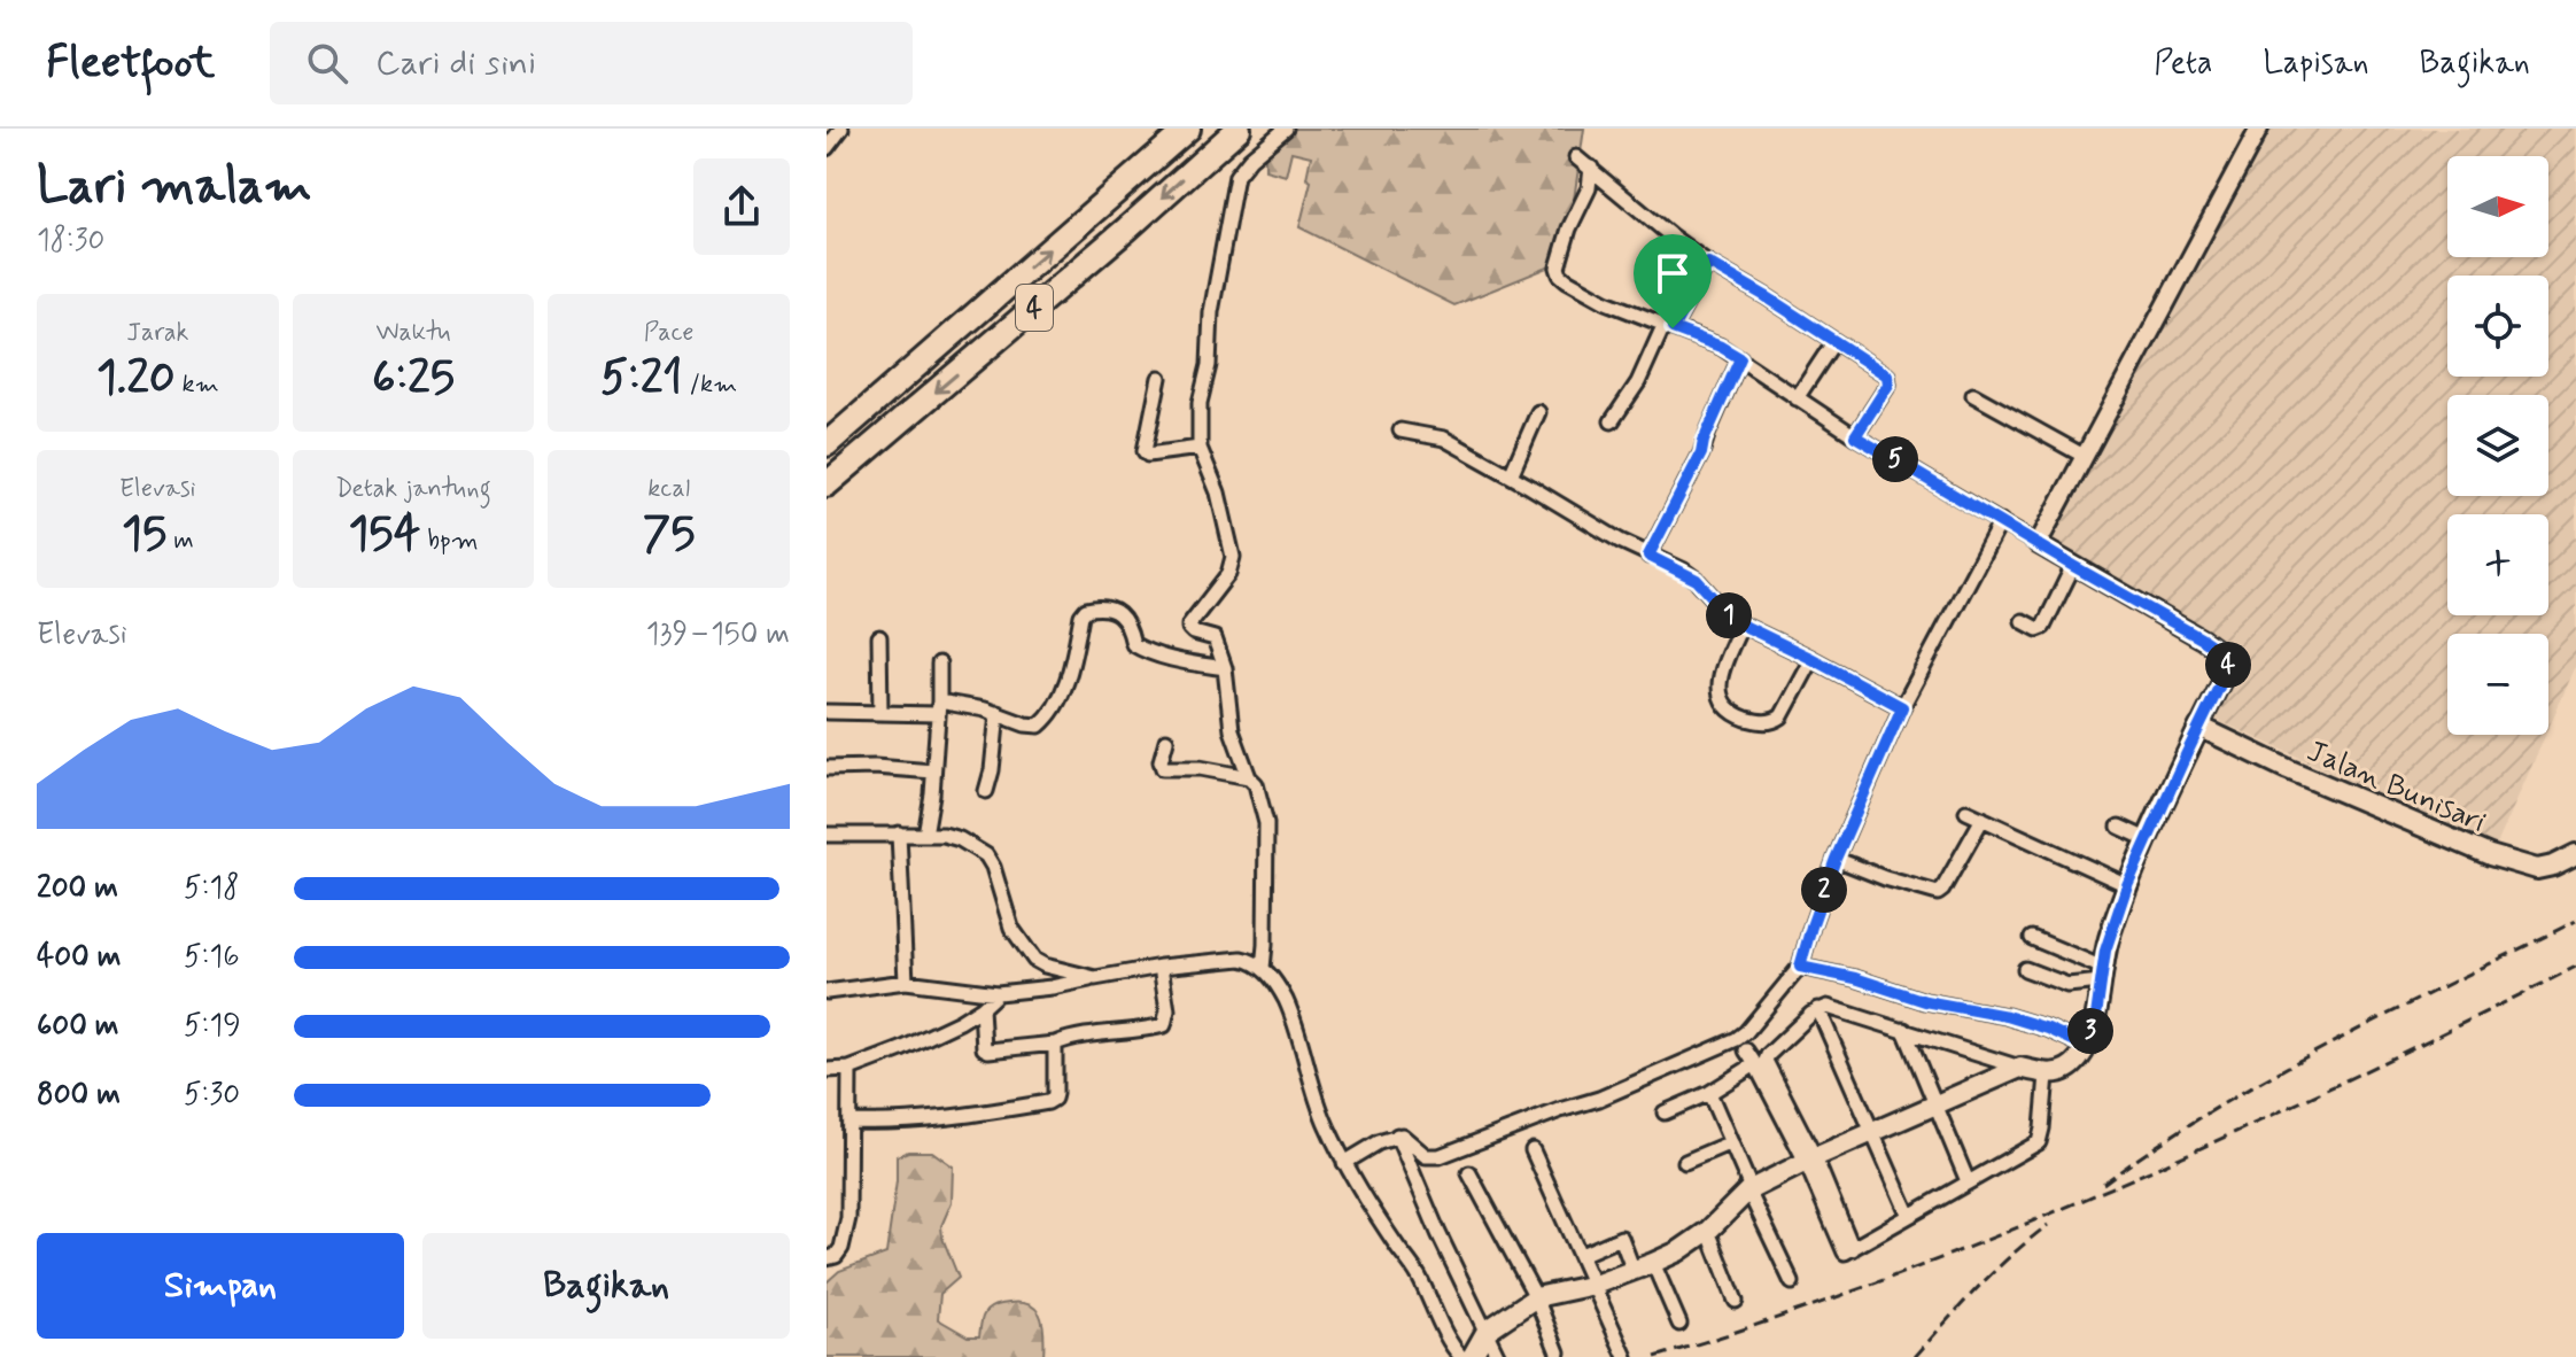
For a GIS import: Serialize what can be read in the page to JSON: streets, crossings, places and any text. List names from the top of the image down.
{
  "streets": {
    "highway": ["4"],
    "main road": ["Jalan Bunisari"]
  },
  "north": "right",
  "page": {
    "header": "Fleetfoot",
    "search": "Cari di sini",
    "nav": ["Peta", "Lapisan", "Bagikan"],
    "heading": ["Lari malam", "18:30"],
    "map_buttons": ["+", "−"],
    "stats": [
      ["Jarak", "1.20 km"],
      ["Waktu", "6:25"],
      ["Pace", "5:21 /km"],
      ["Elevasi", "15 m"],
      ["Detak jantung", "154 bpm"],
      ["kcal", "75"]
    ],
    "pins": [
      "5",
      "1",
      "4",
      "2",
      "3"
    ],
    "chart": ["Elevasi", "139–150 m"],
    "list": [
      {
        "name": "200 m",
        "note": "5:18"
      },
      {
        "name": "400 m",
        "note": "5:16"
      },
      {
        "name": "600 m",
        "note": "5:19"
      },
      {
        "name": "800 m",
        "note": "5:30"
      }
    ],
    "buttons": ["Simpan", "Bagikan"]
  }
}
